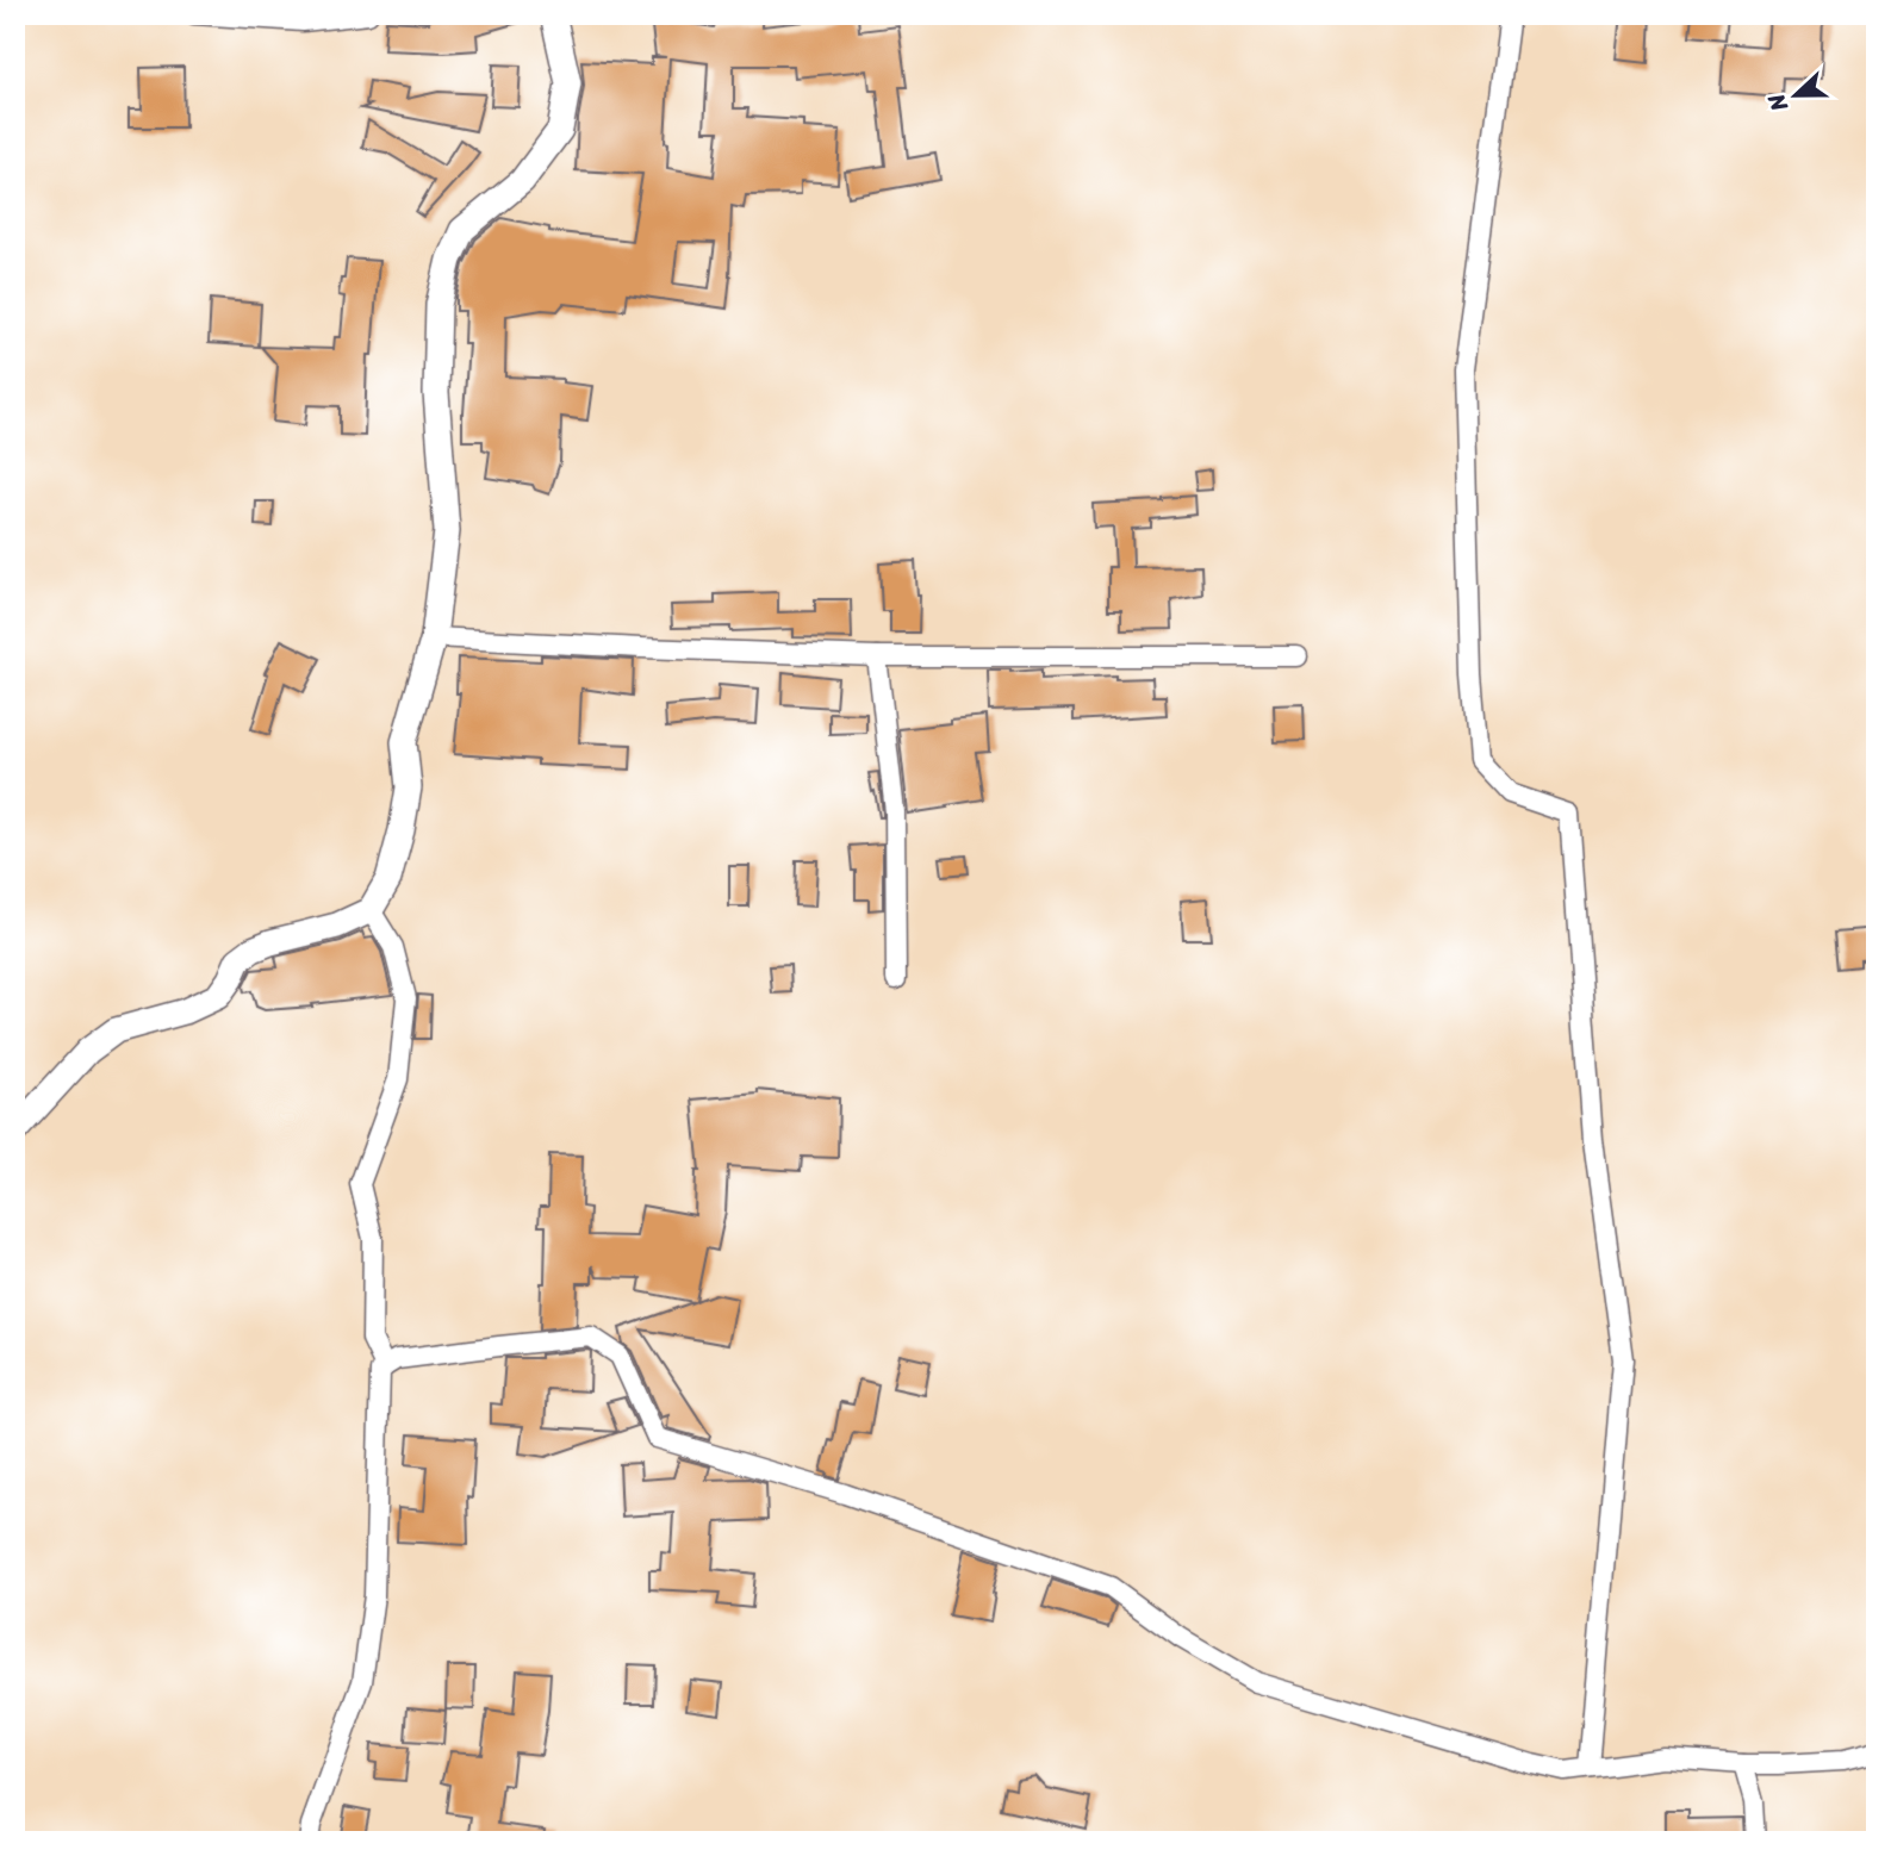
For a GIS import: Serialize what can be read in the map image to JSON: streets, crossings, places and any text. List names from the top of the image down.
{
  "north": "left"
}
